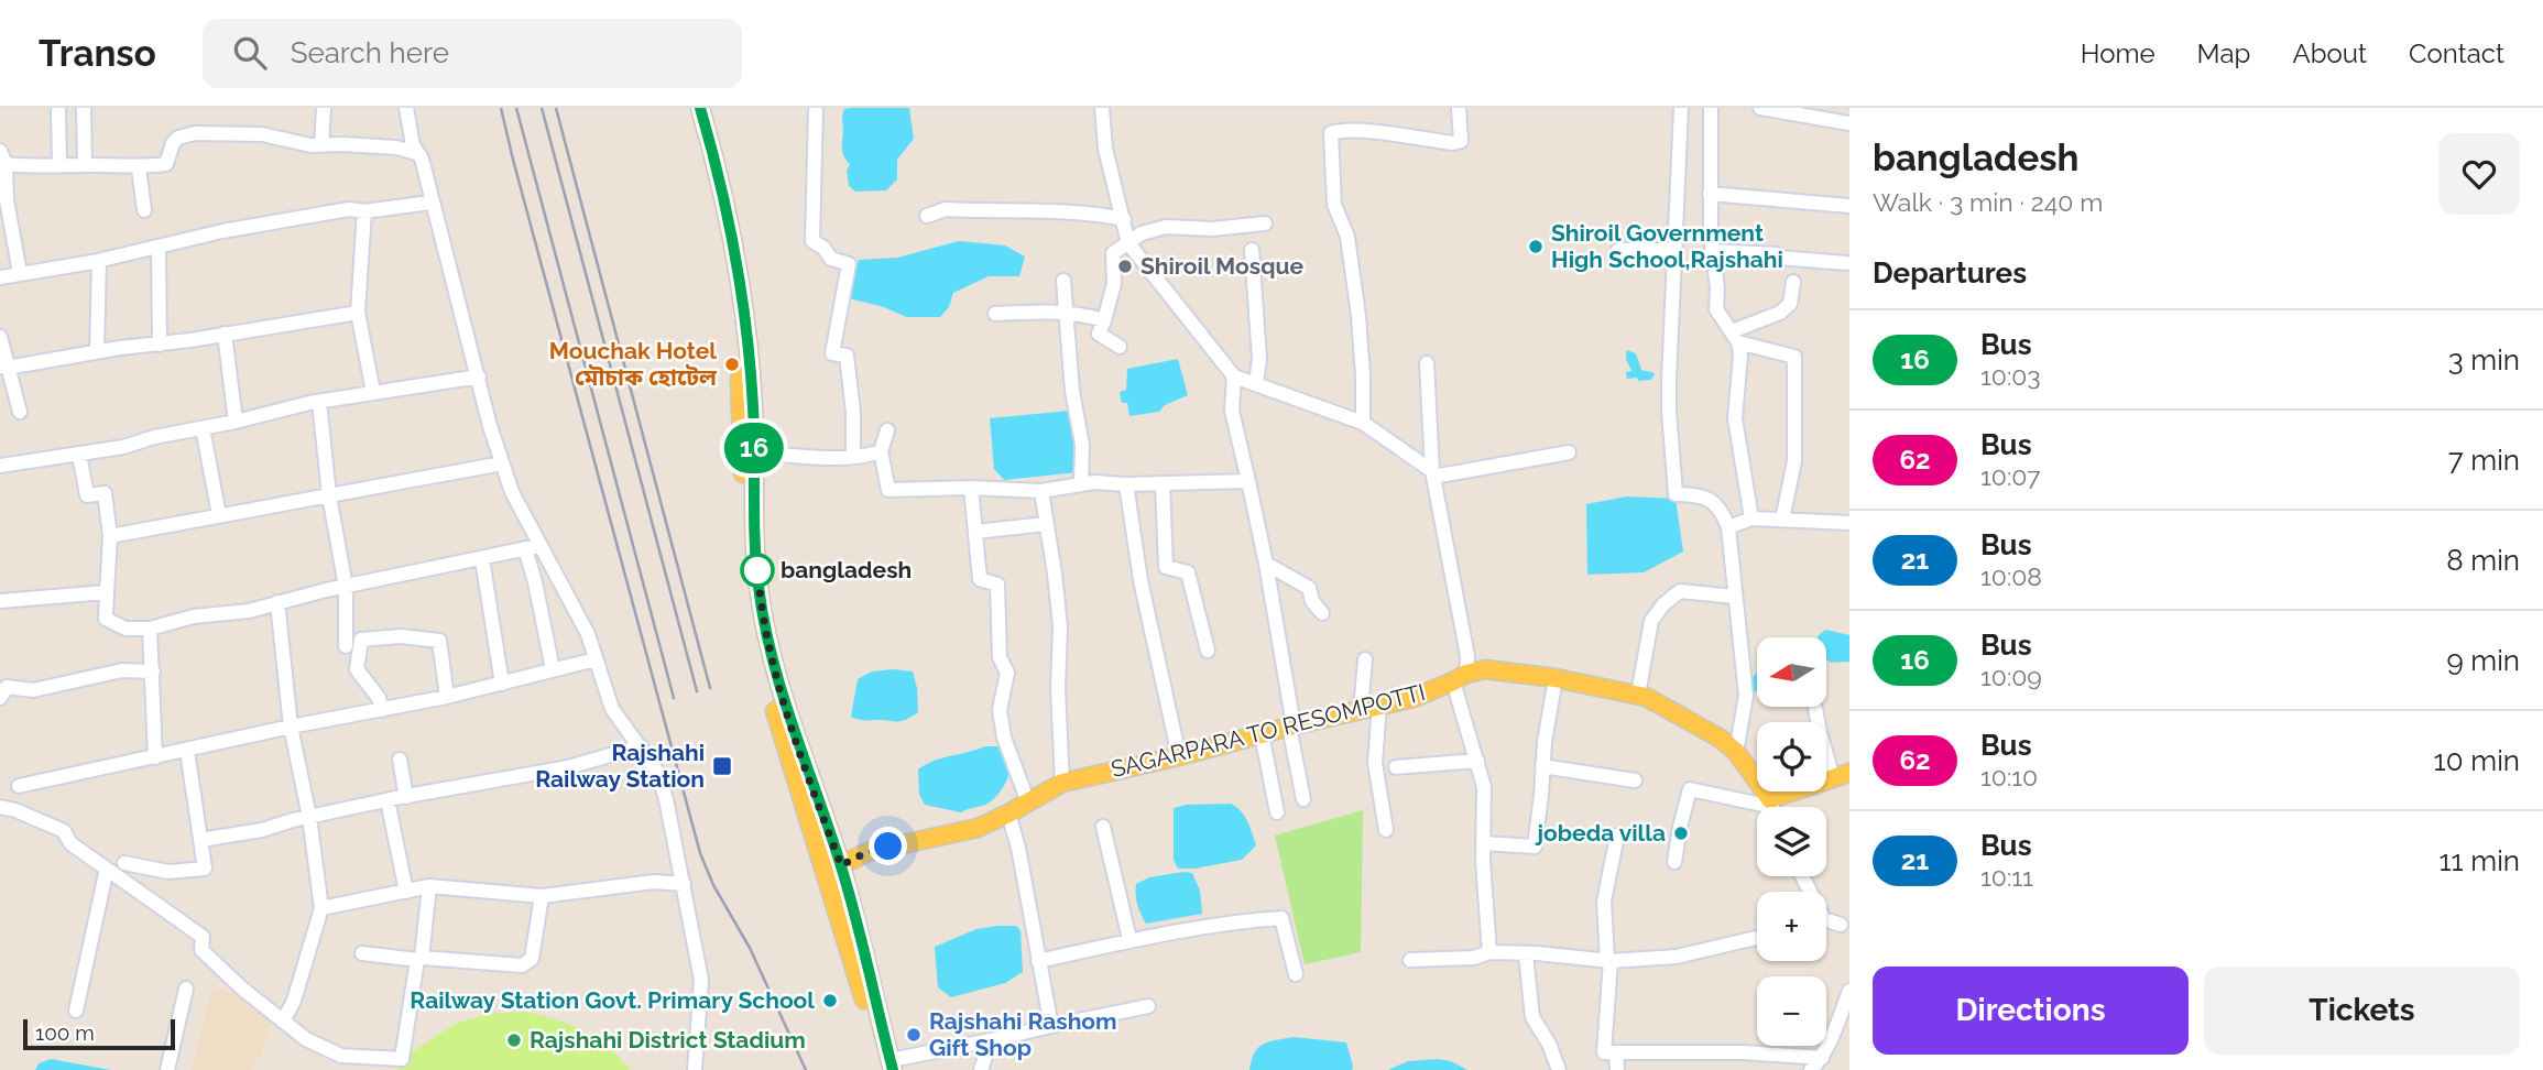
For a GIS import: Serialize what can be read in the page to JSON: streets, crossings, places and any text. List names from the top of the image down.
{
  "streets": {
    "main road": ["SAGARPARA TO RESOMPOTTI"]
  },
  "places": {
    "other": [
      "Shiroil Government High School,Rajshahi",
      "Shiroil Mosque",
      "Mouchak Hotel মৌচাক হোটেল",
      "bangladesh",
      "jobeda villa",
      "Railway Station Govt. Primary School",
      "Rajshahi Rashom Gift Shop",
      "Rajshahi District Stadium"
    ],
    "transit": ["Rajshahi Railway Station"]
  },
  "lines": ["bus line 16"],
  "scale_bar": "100 m",
  "north": "left",
  "page": {
    "header": "Transo",
    "search": "Search here",
    "nav": [
      "Home",
      "Map",
      "About",
      "Contact"
    ],
    "on_map": "16",
    "heading": [
      ["bangladesh", "Walk · 3 min · 240 m"],
      "Departures"
    ],
    "list": [
      {
        "mark": "16",
        "name": "Bus",
        "note": "10:03",
        "value": "3 min"
      },
      {
        "mark": "62",
        "name": "Bus",
        "note": "10:07",
        "value": "7 min"
      },
      {
        "mark": "21",
        "name": "Bus",
        "note": "10:08",
        "value": "8 min"
      },
      {
        "mark": "16",
        "name": "Bus",
        "note": "10:09",
        "value": "9 min"
      },
      {
        "mark": "62",
        "name": "Bus",
        "note": "10:10",
        "value": "10 min"
      },
      {
        "mark": "21",
        "name": "Bus",
        "note": "10:11",
        "value": "11 min"
      }
    ],
    "map_buttons": ["+", "−"],
    "buttons": ["Directions", "Tickets"],
    "scale": "100 m"
  }
}
